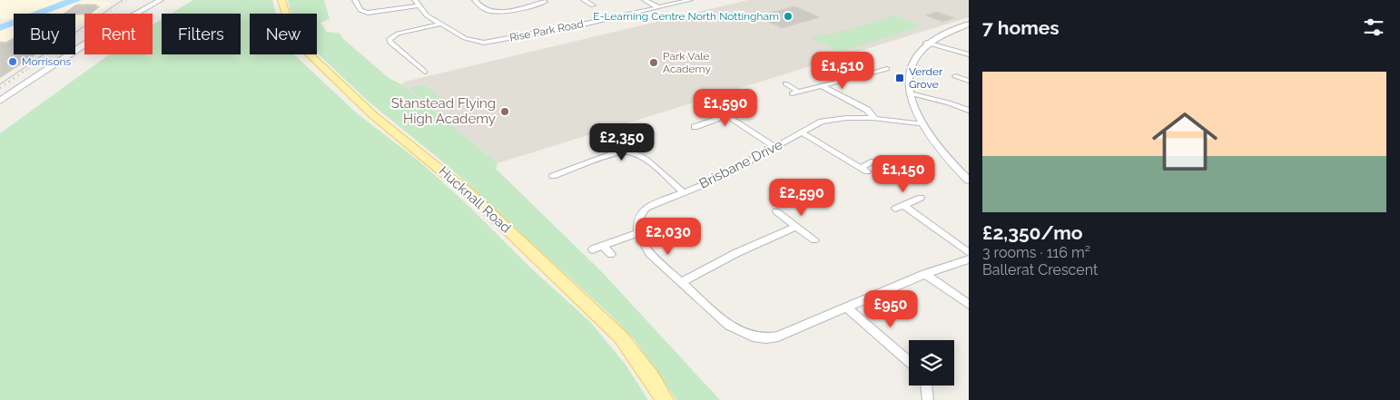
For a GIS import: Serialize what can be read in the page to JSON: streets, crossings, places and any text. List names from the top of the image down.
{
  "streets": {
    "main road": ["Hucknall Road"],
    "street": ["Rise Park Road", "Brisbane Drive"]
  },
  "places": {
    "other": [
      "E-Learning Centre North Nottingham",
      "Morrisons",
      "Park Vale Academy",
      "Stanstead Flying High Academy"
    ],
    "transit": ["Verder Grove"]
  },
  "page": {
    "heading": "7 homes",
    "chip": [
      "Buy",
      "Rent",
      "Filters",
      "New"
    ],
    "price": [
      "£1,510",
      "£1,590",
      "£2,350",
      "£1,150",
      "£2,590",
      "£2,030",
      "£950"
    ],
    "list": [
      {
        "name": "£2,350/mo",
        "note": "3 rooms · 116 m² · Ballerat Crescent"
      }
    ]
  }
}
